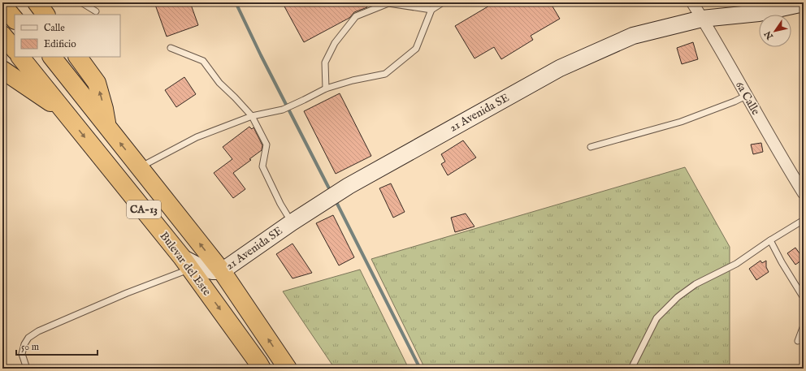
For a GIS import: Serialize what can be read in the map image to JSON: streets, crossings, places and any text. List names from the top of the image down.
{
  "streets": {
    "highway": ["CA-13", "Bulevar del Este"],
    "street": ["6a Calle", "21 Avenida SE"]
  },
  "crossings": [
    ["6a Calle", "21 Avenida SE"],
    ["21 Avenida SE", "Bulevar del Este"]
  ],
  "legend": ["Calle", "Edificio"],
  "scale_bar": "50 m",
  "north": "bottom left"
}
